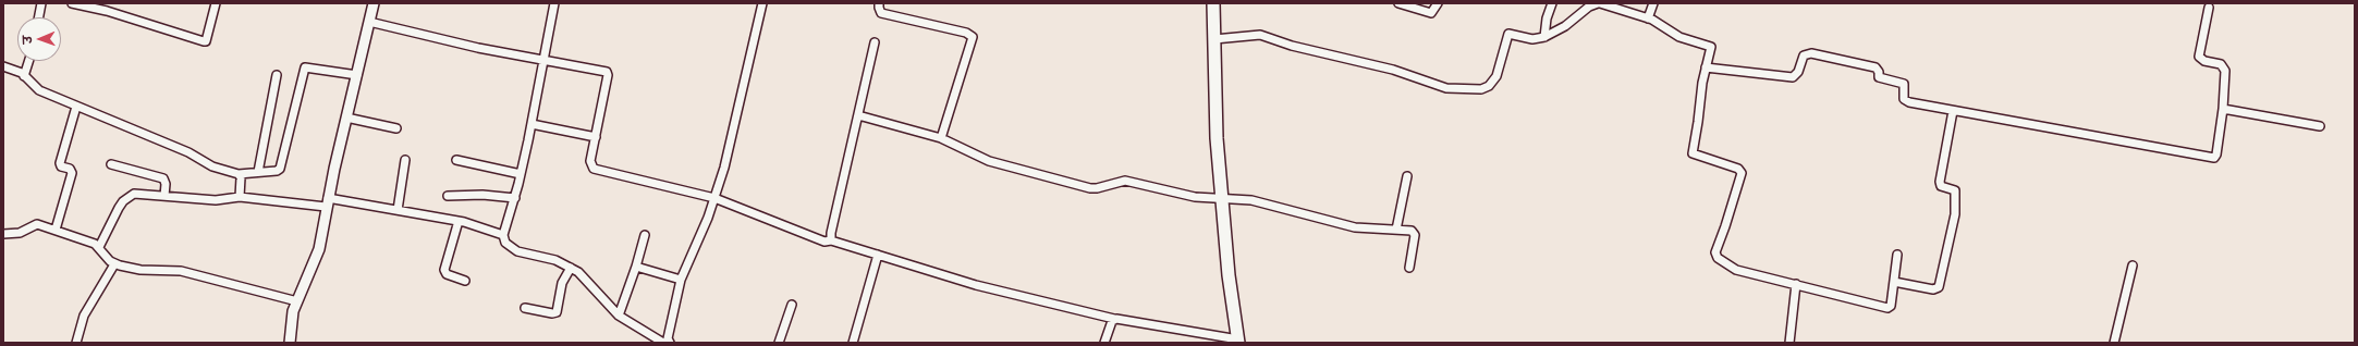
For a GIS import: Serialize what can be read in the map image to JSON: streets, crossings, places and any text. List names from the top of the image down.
{
  "north": "left"
}
